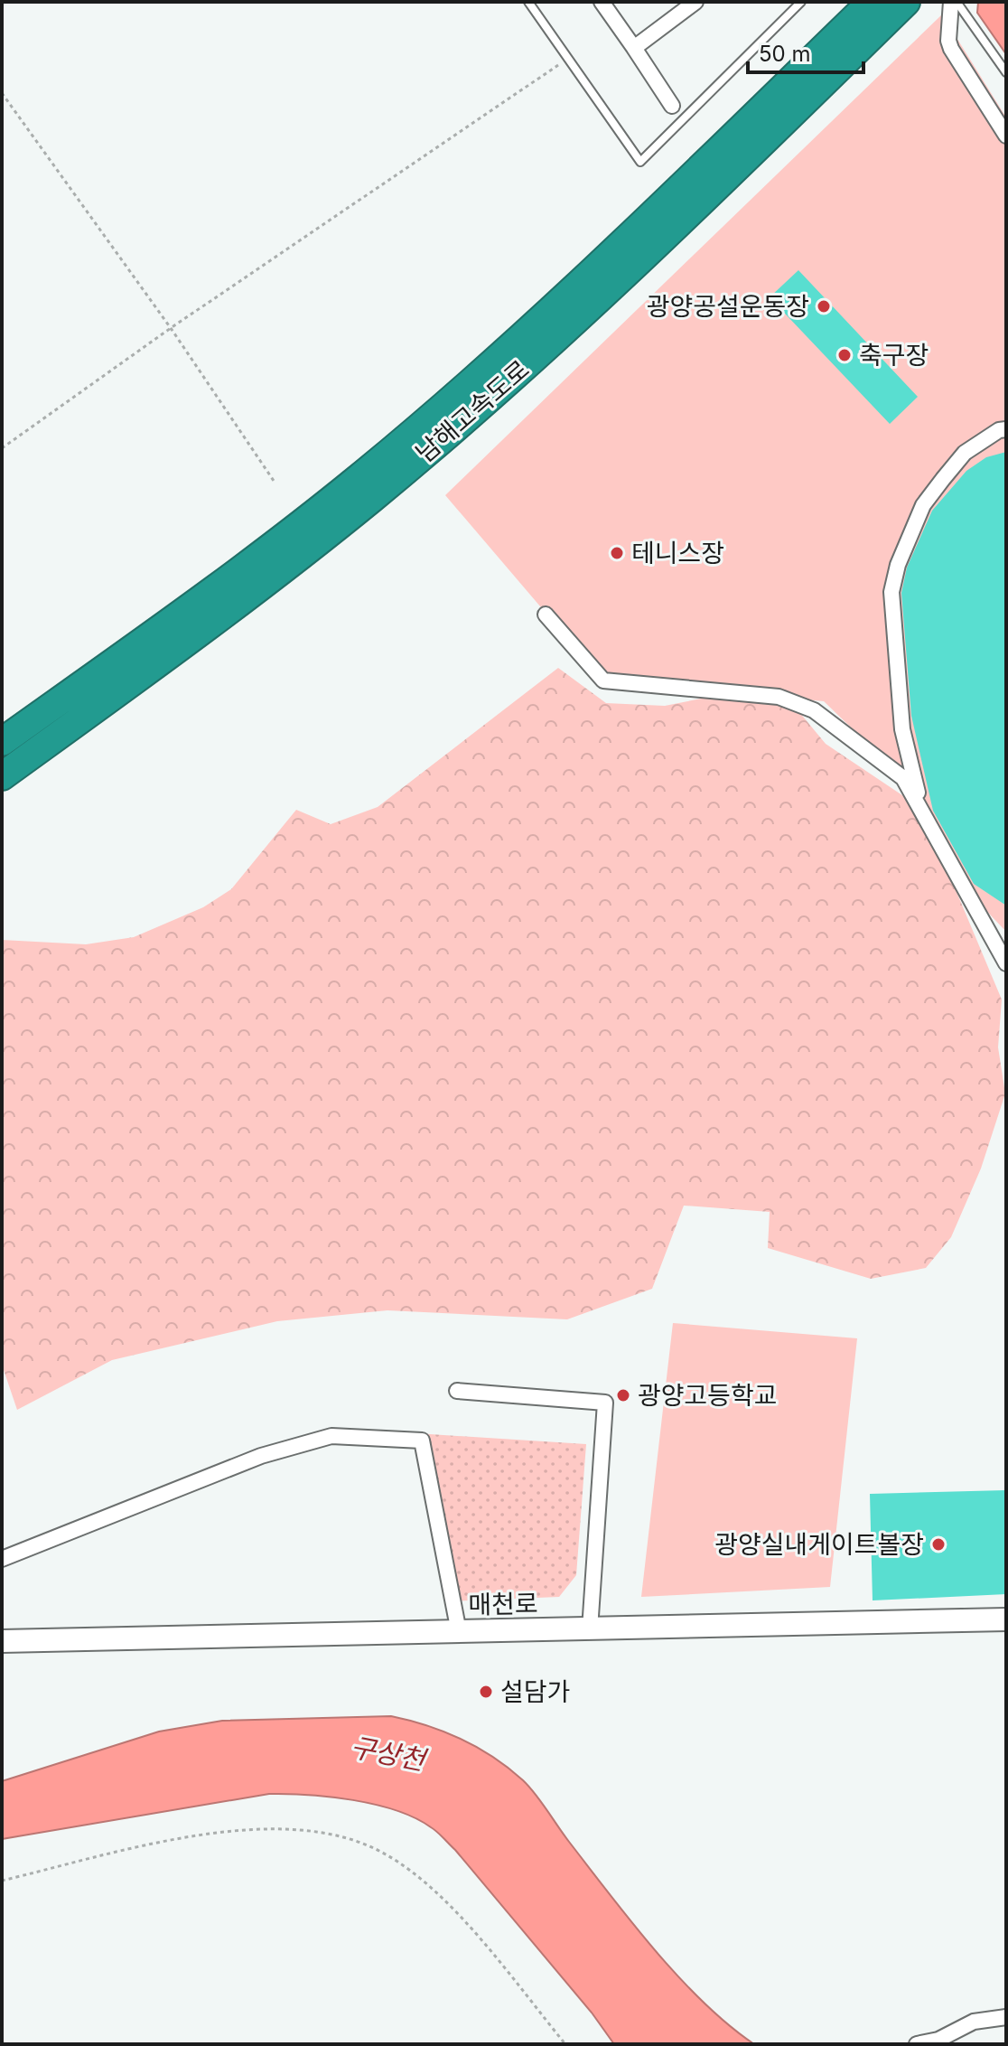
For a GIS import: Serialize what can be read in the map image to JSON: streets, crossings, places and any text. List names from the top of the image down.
{
  "streets": {
    "highway": ["남해고속도로"],
    "main road": ["매천로"]
  },
  "water": ["구상천"],
  "places": [
    "광양공설운동장",
    "축구장",
    "테니스장",
    "광양고등학교",
    "광양실내게이트볼장",
    "설담가"
  ],
  "scale_bar": "50 m"
}
